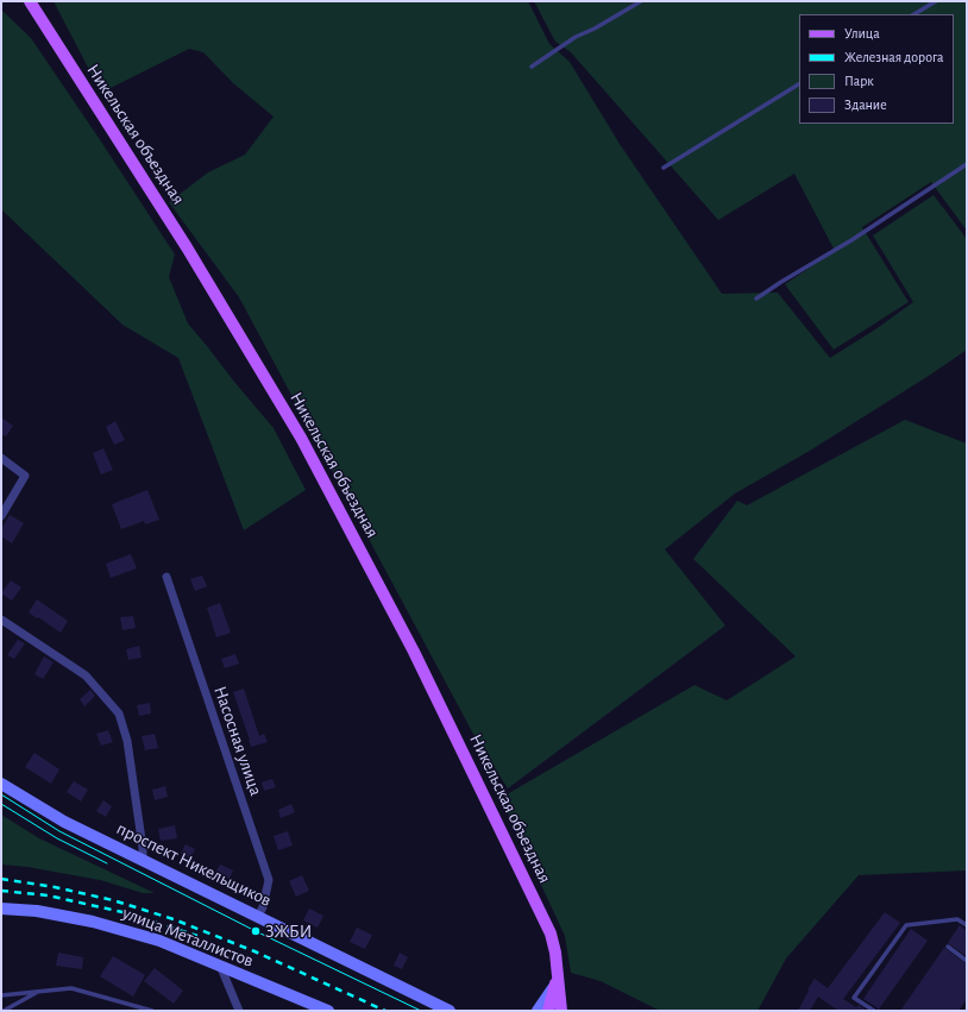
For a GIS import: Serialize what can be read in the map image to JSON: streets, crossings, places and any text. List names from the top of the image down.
{
  "streets": {
    "main road": ["Никельская объездная", "проспект Никельщиков", "улица Металлистов"],
    "street": ["Насосная улица"]
  },
  "crossings": [
    ["Насосная улица", "проспект Никельщиков"]
  ],
  "places": ["ЗЖБИ"],
  "legend": [
    "Улица",
    "Железная дорога",
    "Парк",
    "Здание"
  ]
}
